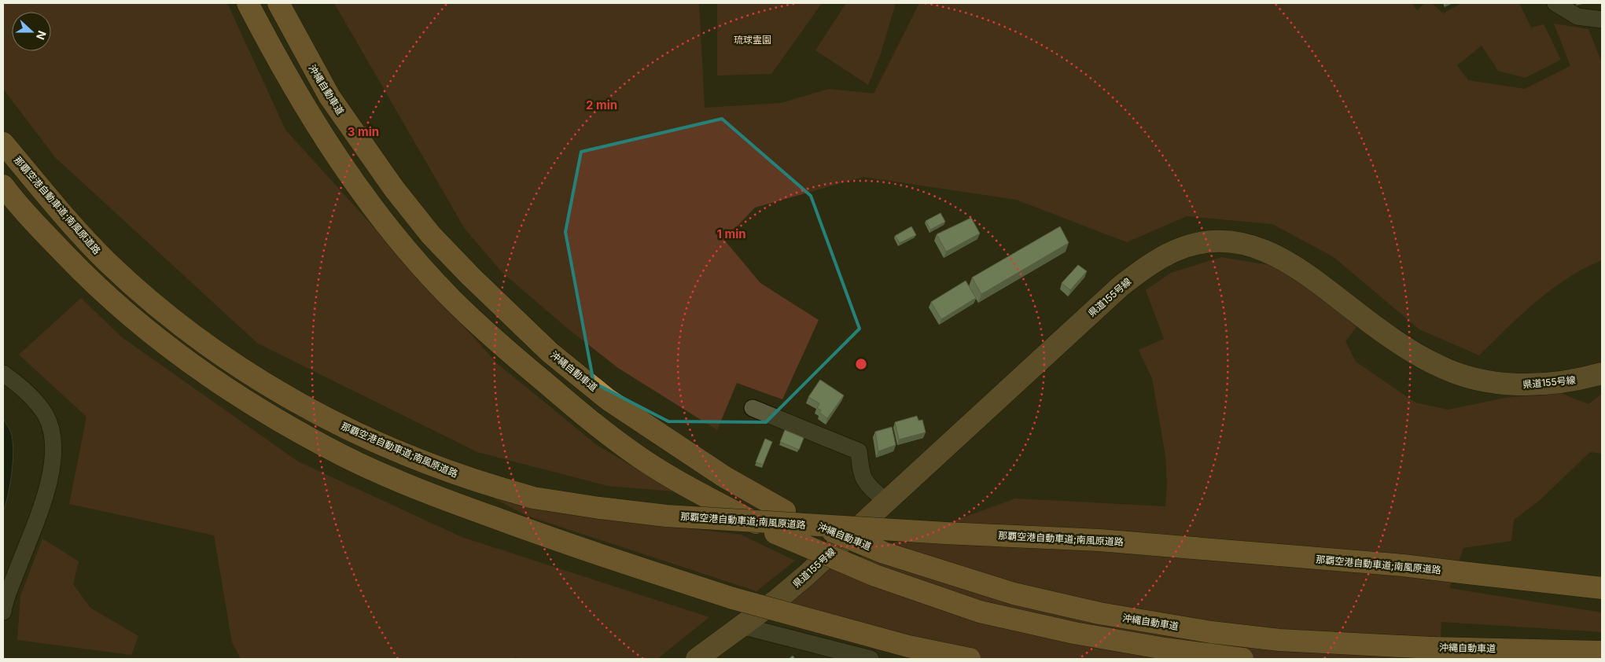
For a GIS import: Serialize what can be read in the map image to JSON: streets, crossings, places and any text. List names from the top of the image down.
{
  "streets": {
    "highway": ["沖縄自動車道", "那覇空港自動車道;南風原道路"],
    "main road": ["県道155号線"]
  },
  "parks": ["琉球霊園"],
  "north": "right",
  "rings": ["2 min", "3 min", "1 min"]
}
